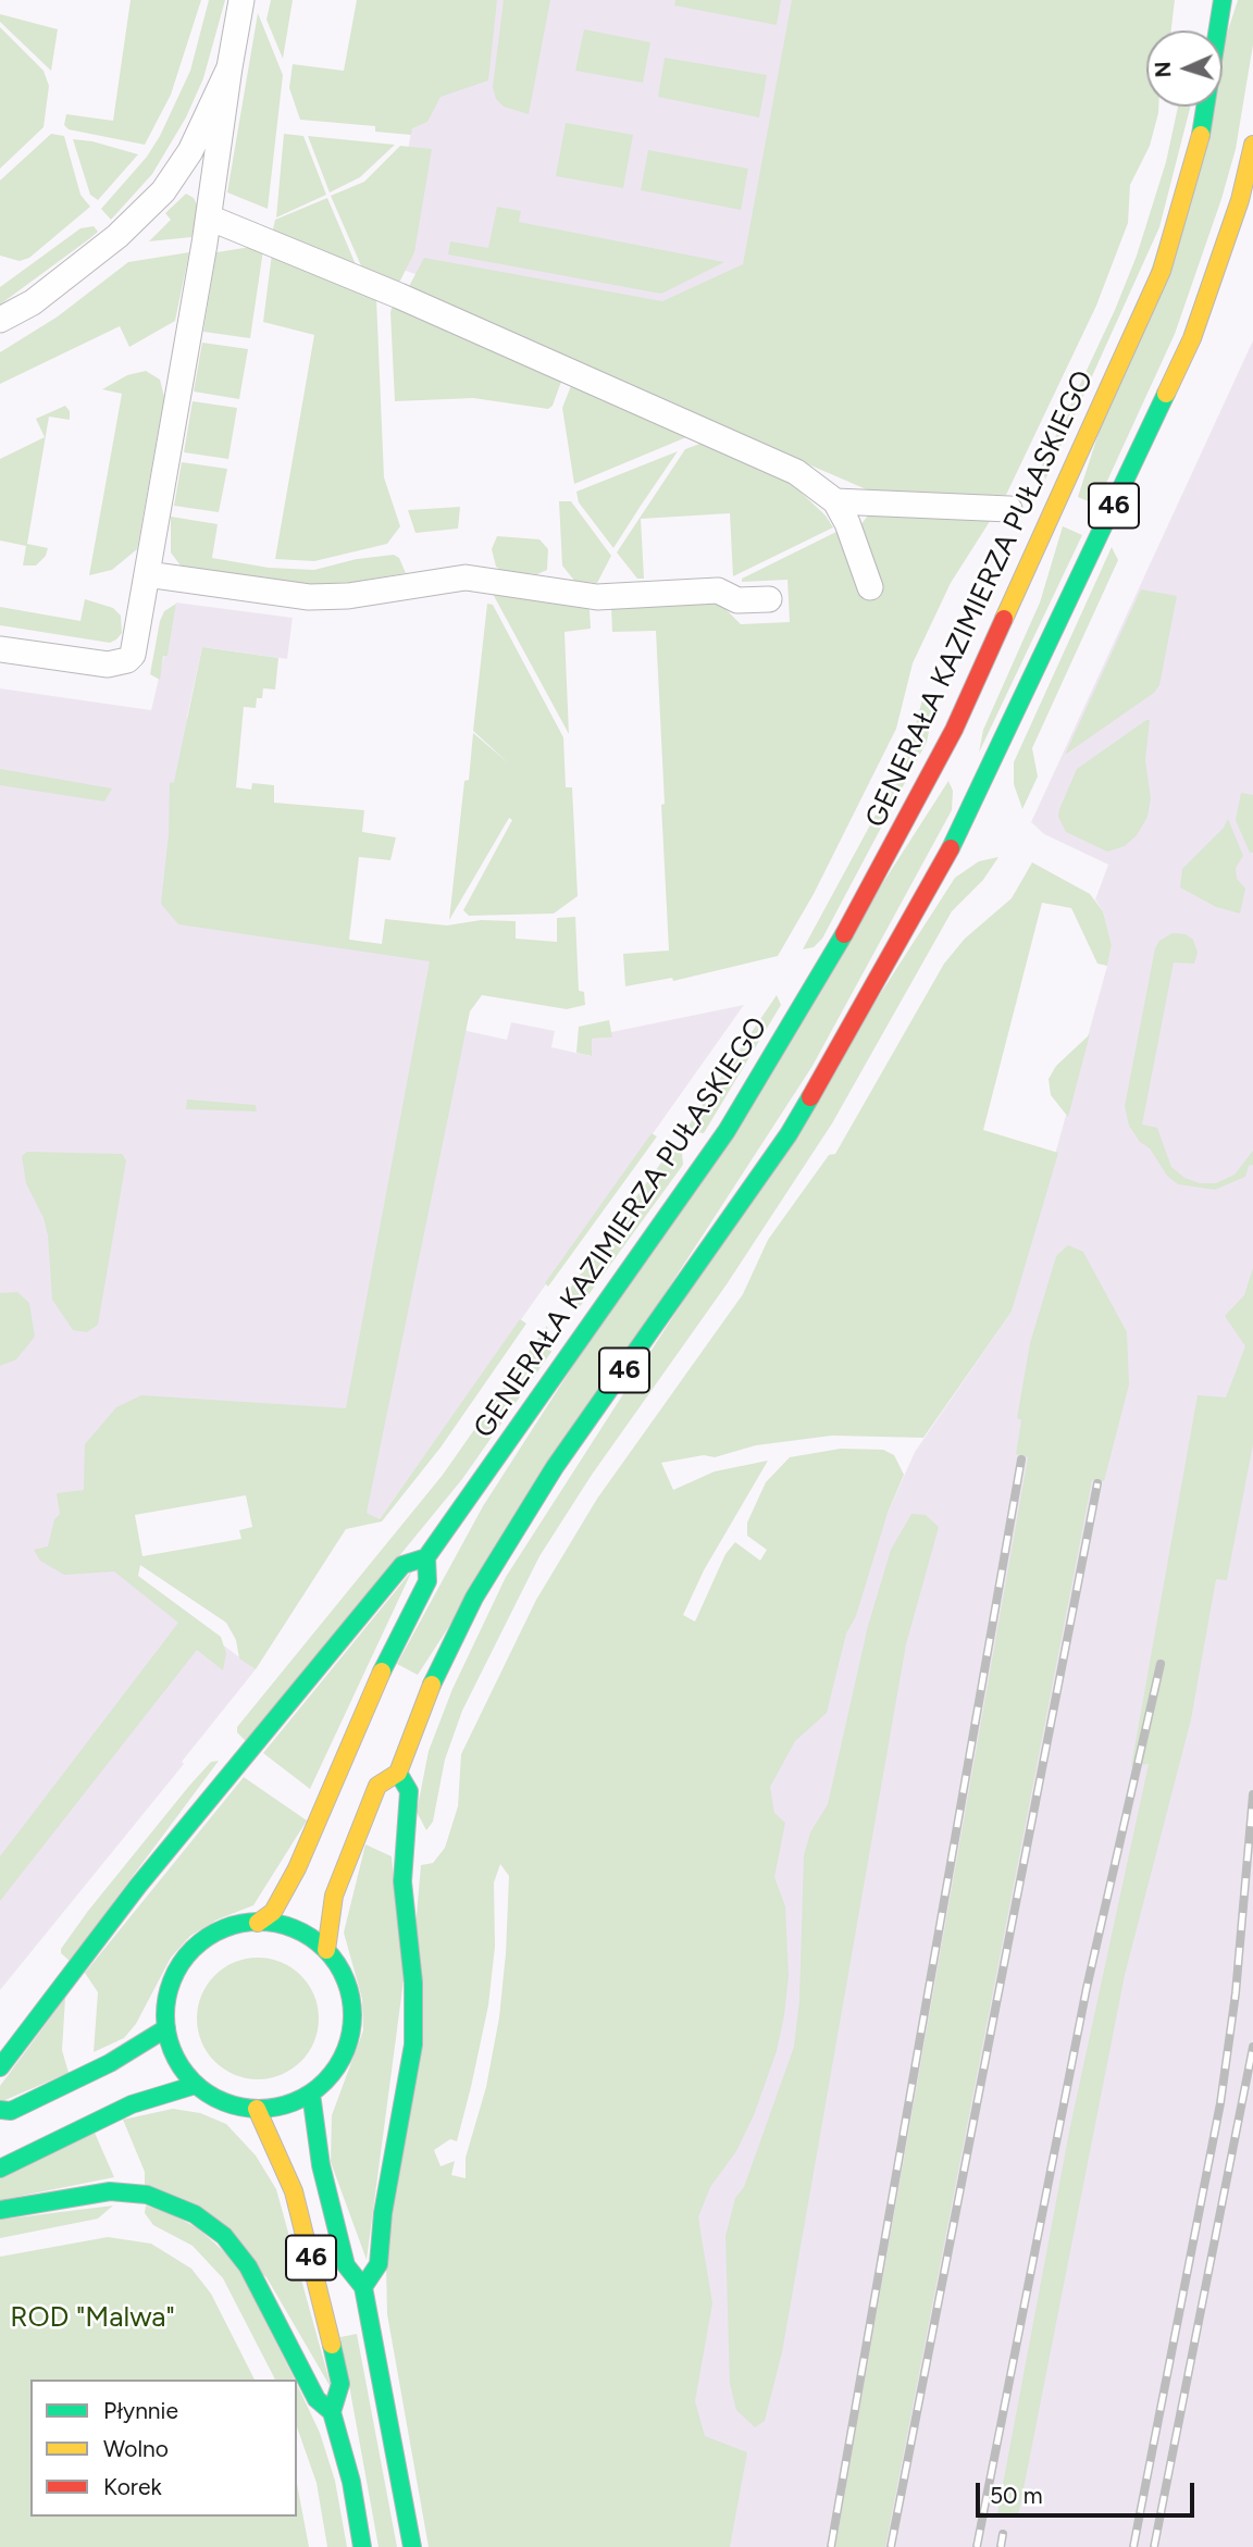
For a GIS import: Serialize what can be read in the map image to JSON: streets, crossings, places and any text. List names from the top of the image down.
{
  "streets": {
    "main road": ["46", "GENERAŁA KAZIMIERZA PUŁASKIEGO"]
  },
  "crossings": [
    ["46", "GENERAŁA KAZIMIERZA PUŁASKIEGO"]
  ],
  "parks": ["ROD \"Malwa\""],
  "legend": ["Płynnie", "Wolno", "Korek"],
  "scale_bar": "50 m",
  "north": "left"
}
